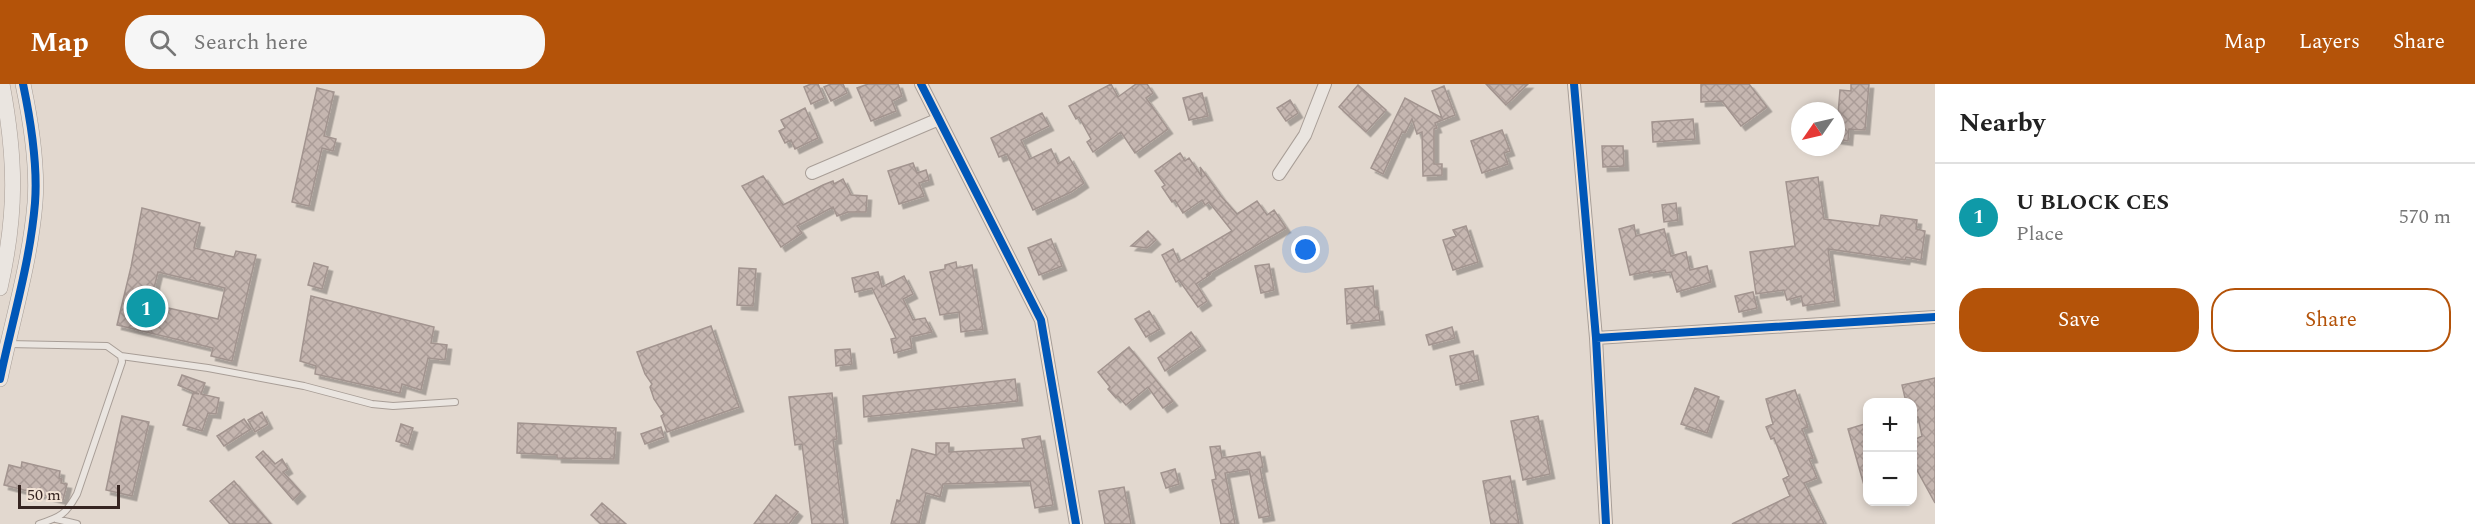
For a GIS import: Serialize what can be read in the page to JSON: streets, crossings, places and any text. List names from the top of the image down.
{
  "scale_bar": "50 m",
  "north": "bottom left",
  "page": {
    "header": "Map",
    "search": "Search here",
    "nav": ["Map", "Layers", "Share"],
    "heading": "Nearby",
    "list": [
      {
        "mark": "1",
        "name": "U BLOCK CES",
        "note": "Place",
        "value": "570 m"
      }
    ],
    "buttons": ["Save", "Share"],
    "pins": "1",
    "map_buttons": ["+", "−"],
    "scale": "50 m"
  }
}
